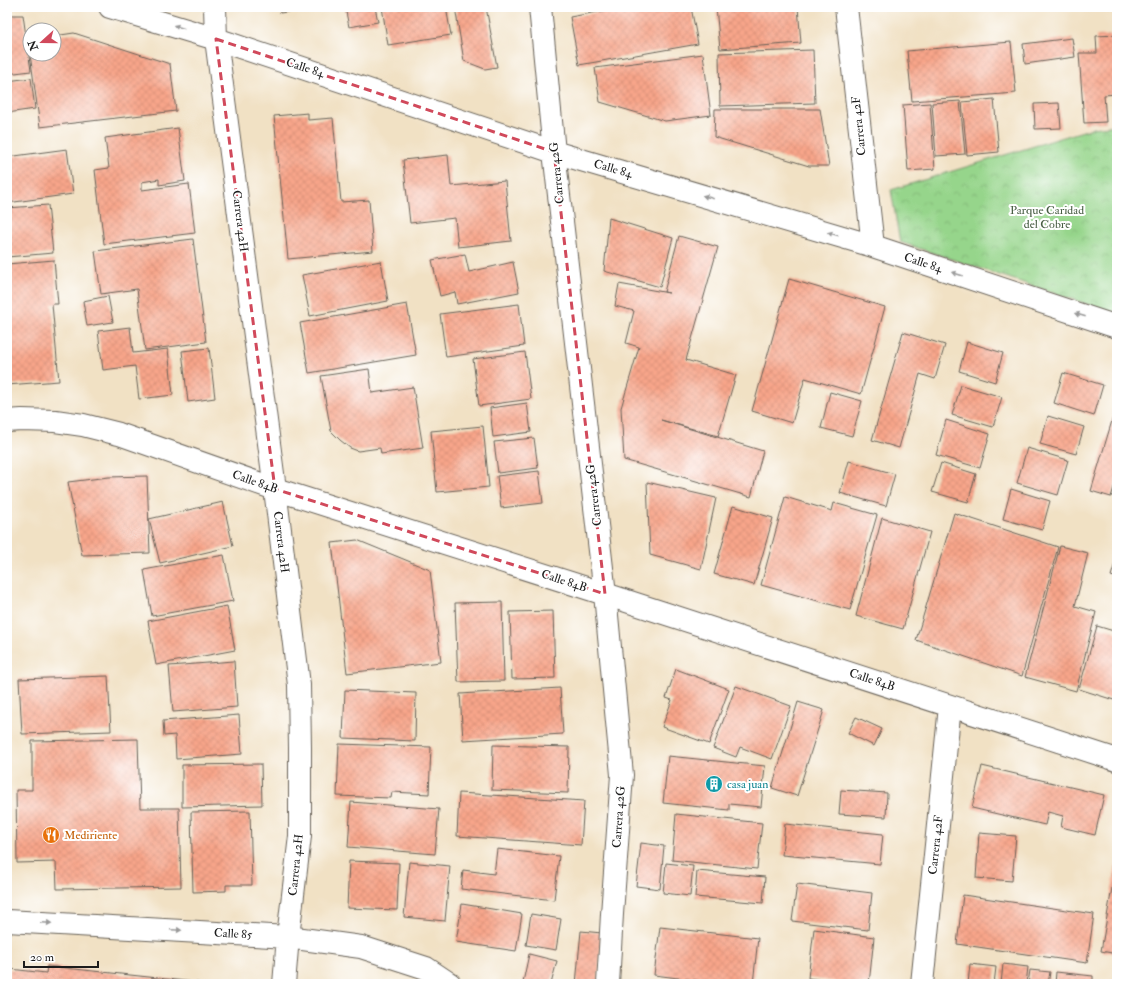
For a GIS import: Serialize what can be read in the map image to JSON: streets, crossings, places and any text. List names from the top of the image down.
{
  "streets": {
    "street": [
      "Calle 84",
      "Carrera 42F",
      "Carrera 42G",
      "Carrera 42H",
      "Calle 84B",
      "Calle 85"
    ]
  },
  "crossings": [
    ["Calle 84", "Carrera 42F"],
    ["Calle 84", "Carrera 42G"],
    ["Calle 84", "Carrera 42H"],
    ["Carrera 42F", "Calle 84B"],
    ["Carrera 42G", "Calle 84B"],
    ["Carrera 42H", "Calle 84B"],
    ["Carrera 42H", "Calle 85"]
  ],
  "one_way": ["Calle 84", "Calle 85"],
  "parks": ["Parque Caridad del Cobre"],
  "places": {
    "building": ["casa juan"],
    "restaurant": ["Mediriente"]
  },
  "scale_bar": "20 m",
  "north": "left"
}
